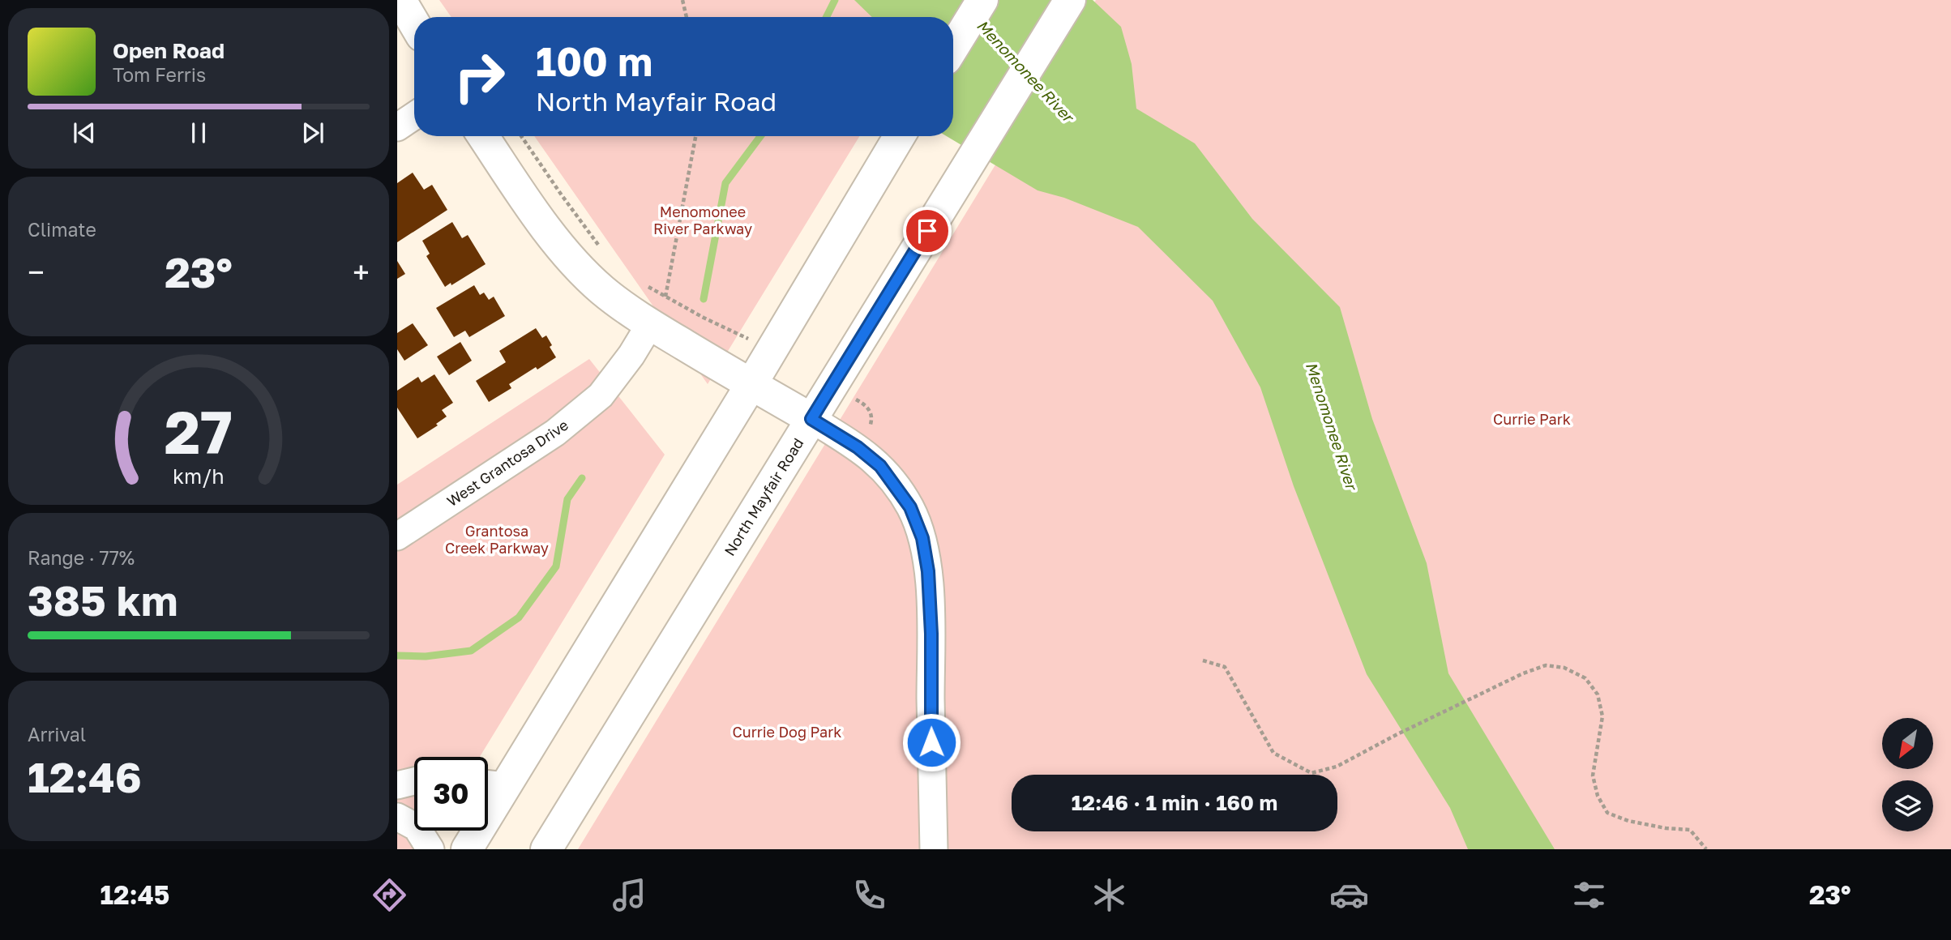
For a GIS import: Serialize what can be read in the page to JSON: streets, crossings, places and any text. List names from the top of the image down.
{
  "streets": {
    "main road": ["North Mayfair Road"],
    "street": ["West Grantosa Drive"]
  },
  "water": ["Menomonee River"],
  "parks": [
    "Menomonee River Parkway",
    "Currie Park",
    "Grantosa Creek Parkway",
    "Currie Dog Park"
  ],
  "north": "bottom left",
  "page": {
    "turn": ["100 m", "North Mayfair Road"],
    "song": ["Open Road", "Tom Ferris"],
    "tile": [
      "Climate",
      ["Range · 77%", "385 km"],
      ["Arrival", "12:46"]
    ],
    "heat": ["−", "23°", "+"],
    "limit": "30",
    "trip": "12:46 · 1 min · 160 m",
    "tabs": ["12:45", "23°"],
    "gauge": ["27", "km/h"]
  }
}
